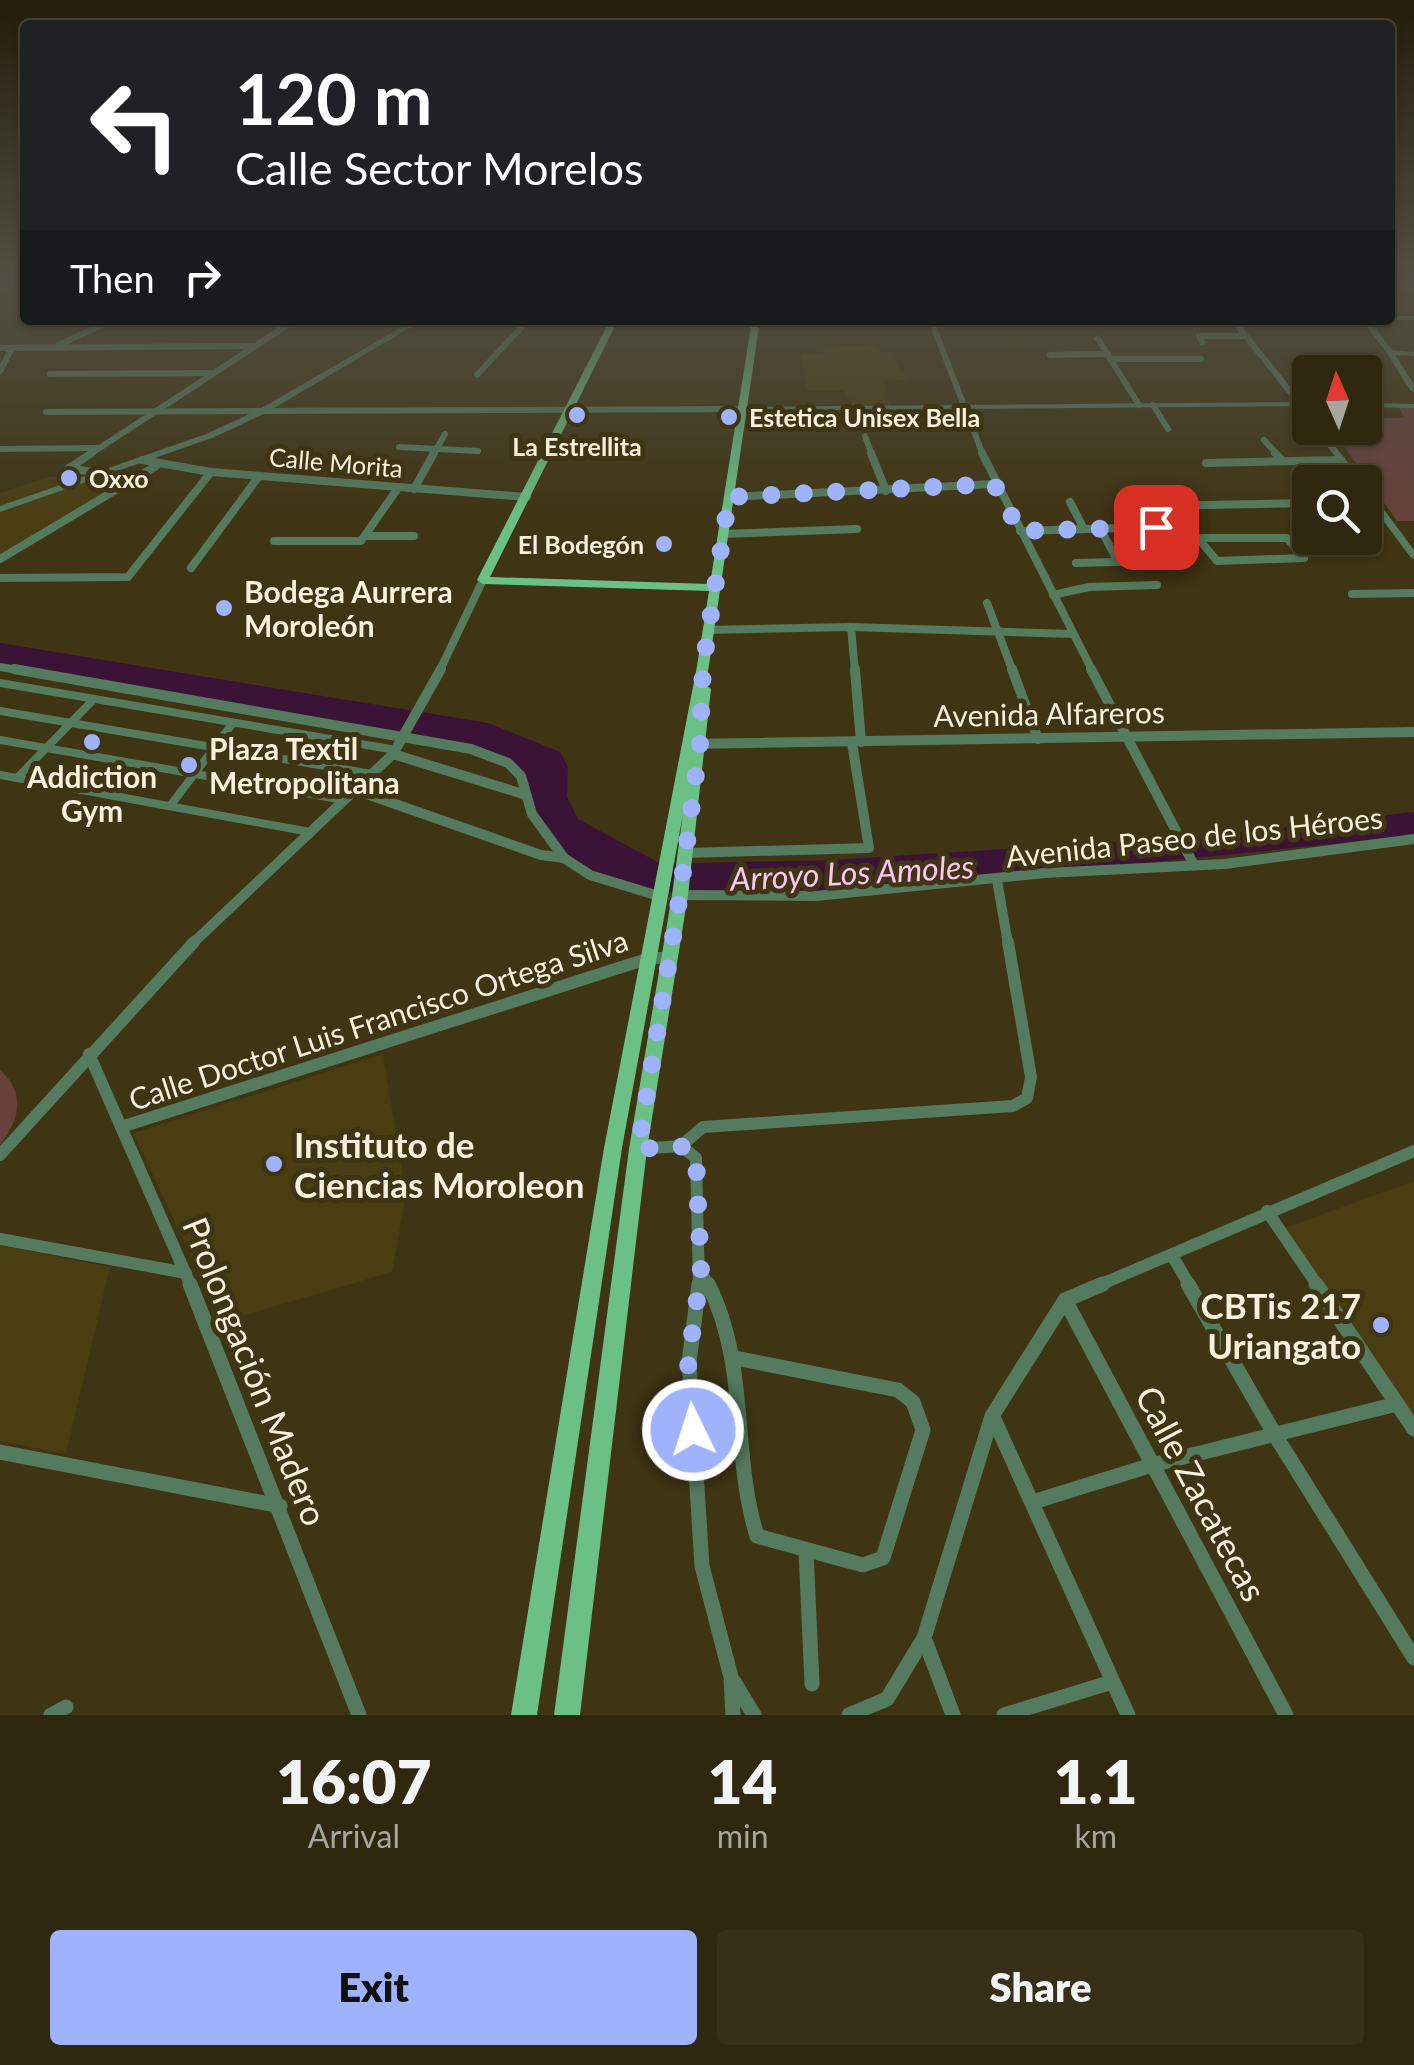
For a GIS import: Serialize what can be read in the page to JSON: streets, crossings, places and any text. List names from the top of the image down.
{
  "streets": {
    "street": [
      "Calle Morita",
      "Avenida Alfareros",
      "Avenida Paseo de los Héroes",
      "Calle Doctor Luis Francisco Ortega Silva",
      "Prolongación Madero",
      "Calle Zacatecas"
    ]
  },
  "crossings": [
    ["Calle Doctor Luis Francisco Ortega Silva", "Prolongación Madero"]
  ],
  "water": ["Arroyo Los Amoles"],
  "places": [
    "La Estrellita",
    "Estetica Unisex Bella",
    "Oxxo",
    "El Bodegón",
    "Bodega Aurrera Moroleón",
    "Addiction Gym",
    "Plaza Textil Metropolitana",
    "Instituto de Ciencias Moroleon",
    "CBTis 217 Uriangato"
  ],
  "north": "top",
  "page": {
    "turn": ["120 m", "Calle Sector Morelos"],
    "then": "Then",
    "eta": [
      "16:07",
      "Arrival",
      "14",
      "min",
      "1.1",
      "km"
    ],
    "buttons": ["Exit", "Share"]
  }
}
